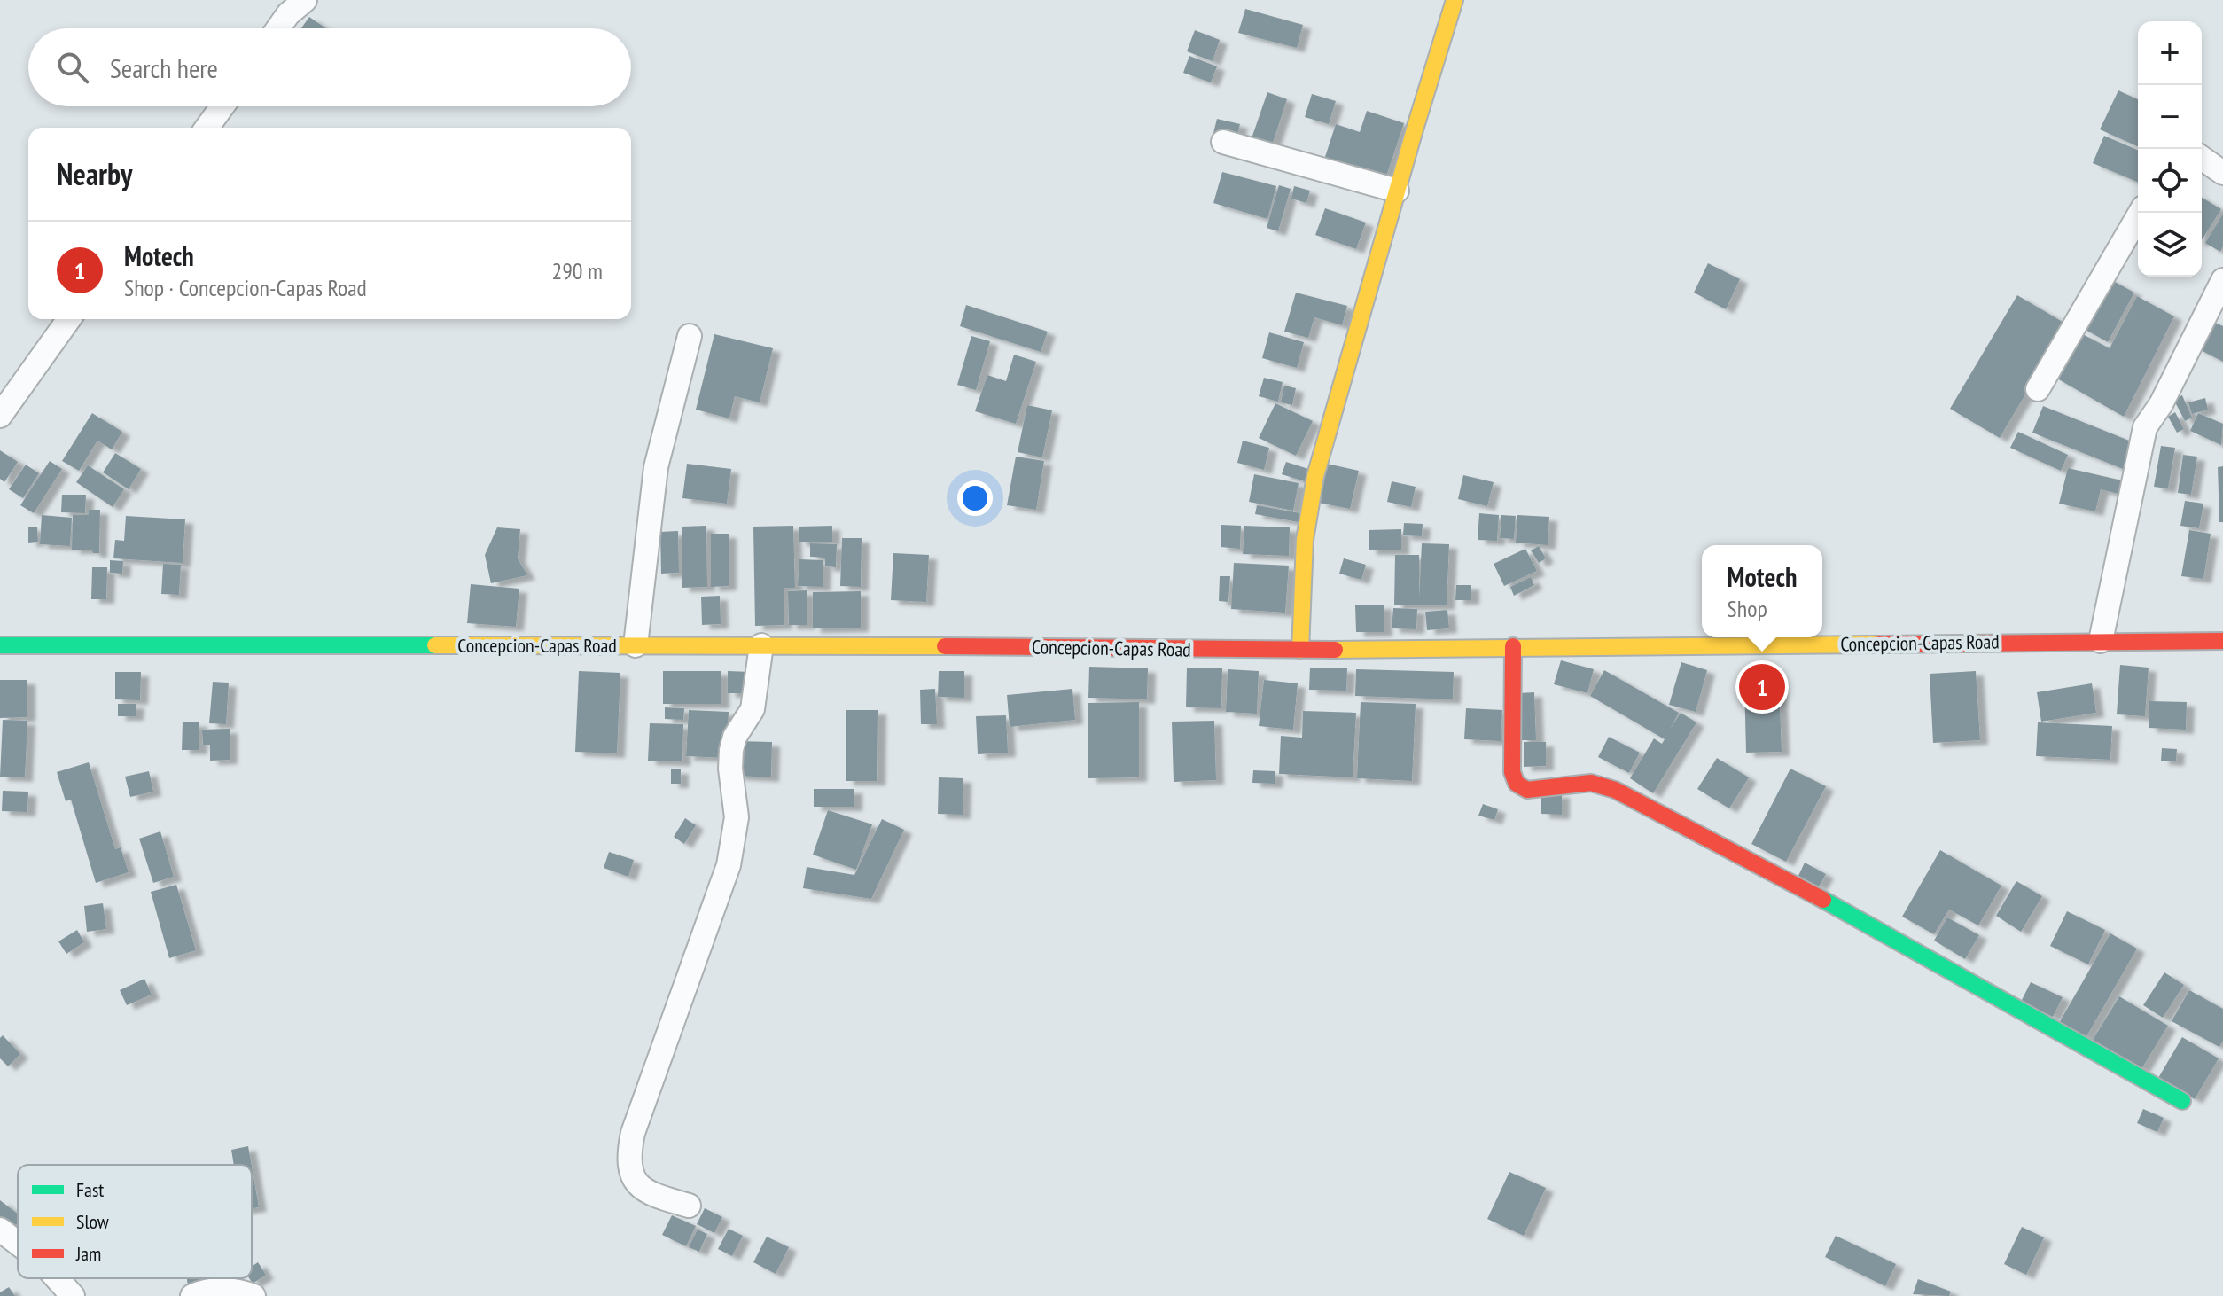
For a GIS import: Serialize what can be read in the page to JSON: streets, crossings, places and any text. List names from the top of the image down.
{
  "streets": {
    "main road": ["Concepcion-Capas Road"]
  },
  "legend": ["Fast", "Slow", "Jam"],
  "page": {
    "map_buttons": ["+", "−"],
    "search": "Search here",
    "heading": "Nearby",
    "list": [
      {
        "mark": "1",
        "name": "Motech",
        "note": "Shop · Concepcion-Capas Road",
        "value": "290 m"
      }
    ],
    "popup": ["Motech", "Shop"],
    "pins": "1"
  }
}
